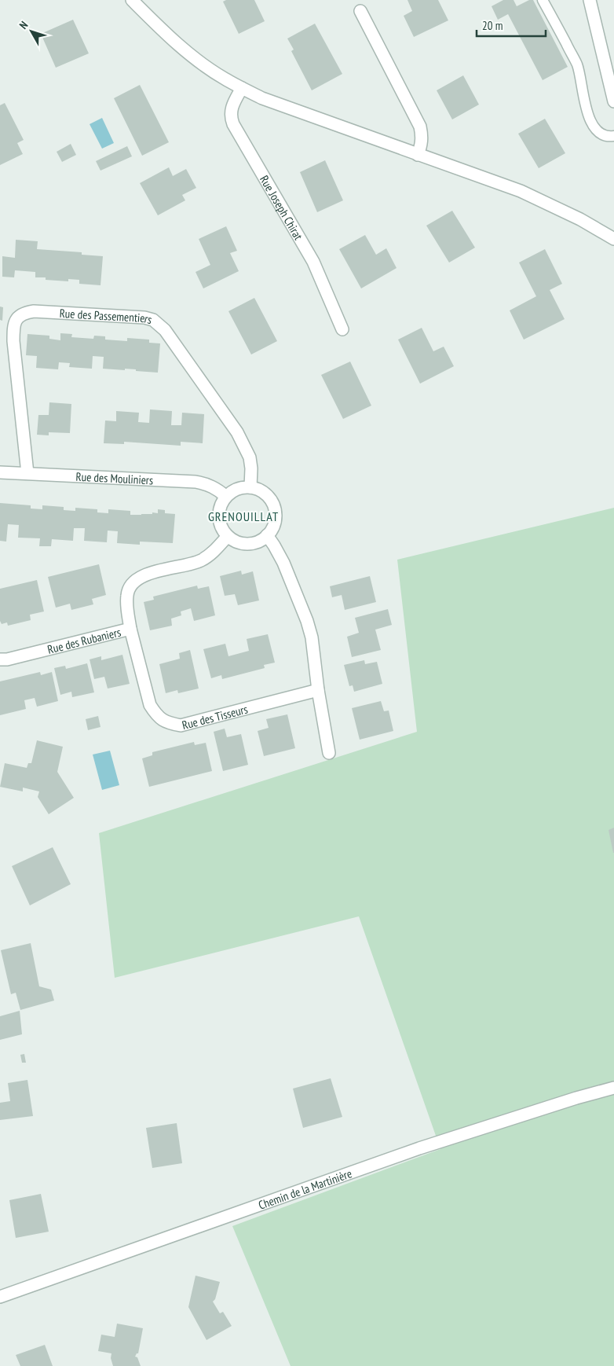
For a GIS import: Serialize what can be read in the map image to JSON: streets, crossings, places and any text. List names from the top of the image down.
{
  "streets": {
    "street": [
      "Rue Joseph Chirat",
      "Rue des Passementiers",
      "Rue des Mouliniers",
      "Rue des Rubaniers",
      "Rue des Tisseurs",
      "Chemin de la Martinière"
    ]
  },
  "crossings": [
    ["Rue des Passementiers", "Rue des Mouliniers"],
    ["Rue des Passementiers", "Rue des Rubaniers"],
    ["Rue des Mouliniers", "Rue des Rubaniers"],
    ["Rue des Rubaniers", "Rue des Tisseurs"]
  ],
  "districts": ["GRENOUILLAT"],
  "scale_bar": "20 m",
  "north": "top left"
}
